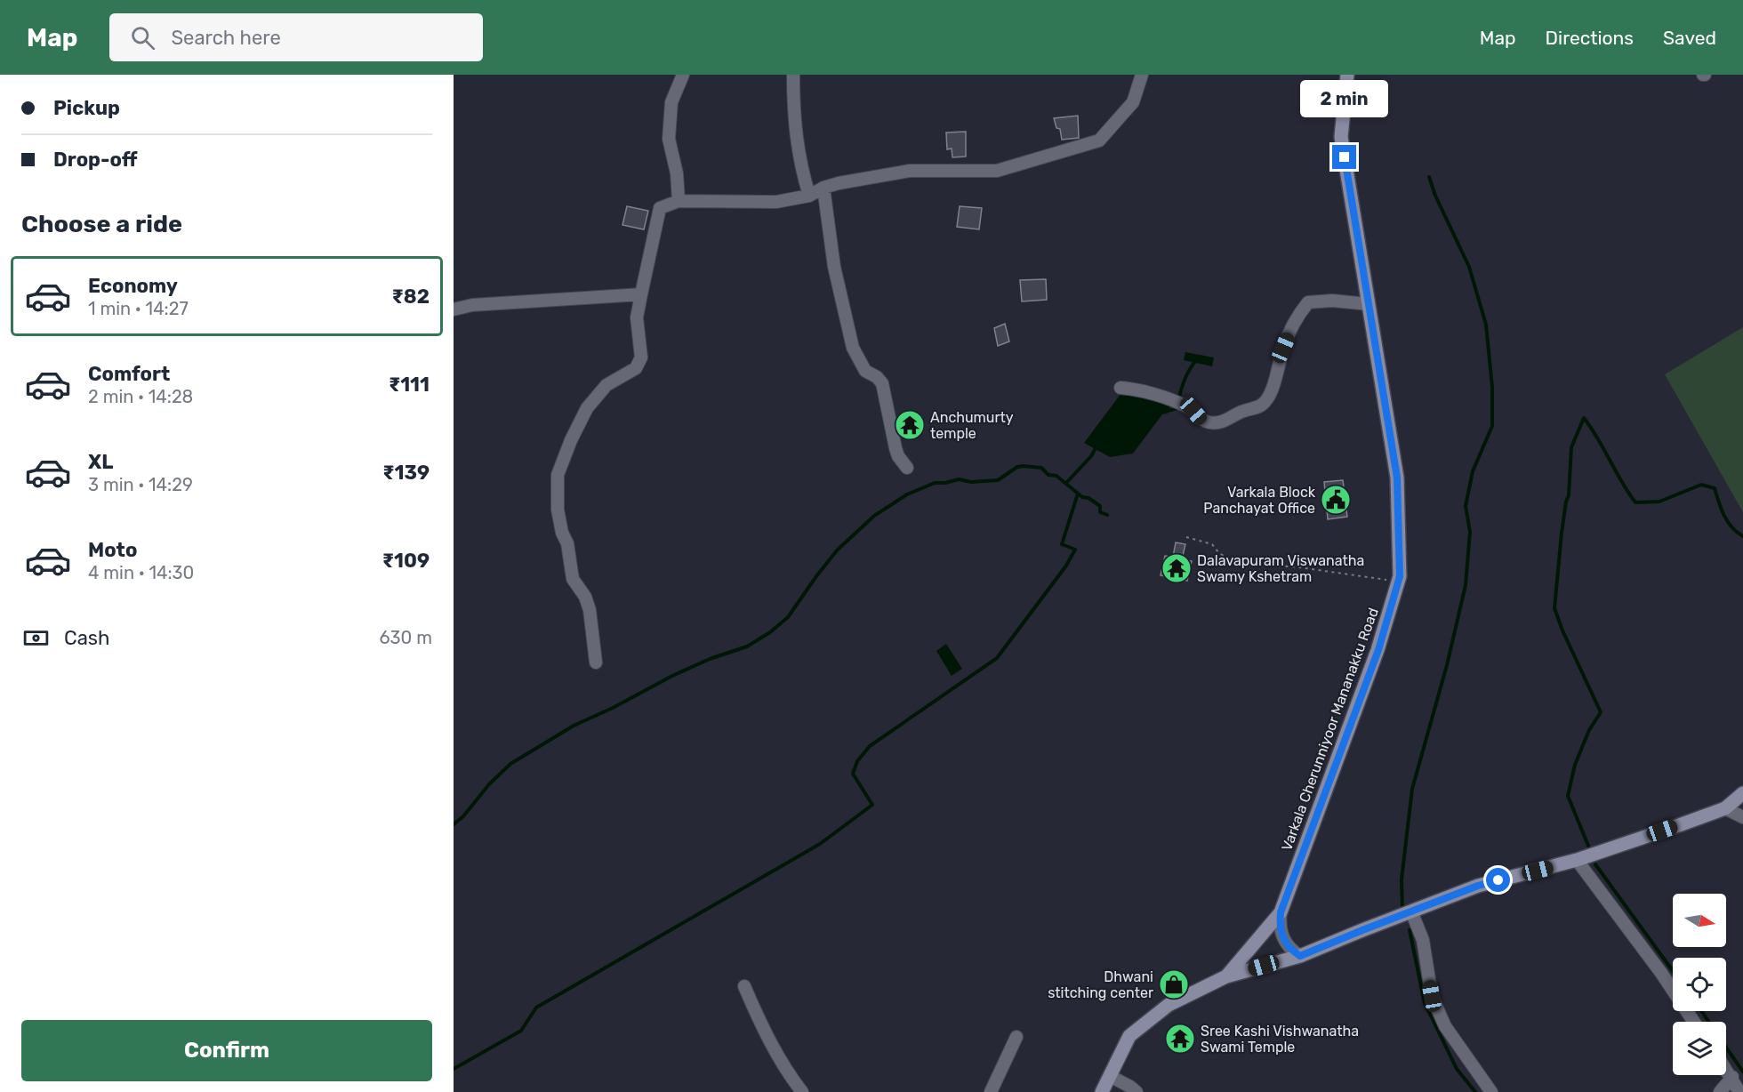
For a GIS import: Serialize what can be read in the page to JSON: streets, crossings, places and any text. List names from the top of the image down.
{
  "streets": {
    "main road": ["Varkala Cherunniyoor Mananakku Road"]
  },
  "places": {
    "temple": ["Anchumurty temple", "Dalavapuram Viswanatha Swamy Kshetram", "Sree Kashi Vishwanatha Swami Temple"],
    "public building": ["Varkala Block Panchayat Office"],
    "shop": ["Dhwani stitching center"]
  },
  "north": "right",
  "page": {
    "header": "Map",
    "search": "Search here",
    "nav": ["Map", "Directions", "Saved"],
    "banner": ["Pickup", "Drop-off"],
    "bubble": "2 min",
    "heading": "Choose a ride",
    "list": [
      {
        "name": "Economy",
        "note": "1 min · 14:27",
        "value": "₹82"
      },
      {
        "name": "Comfort",
        "note": "2 min · 14:28",
        "value": "₹111"
      },
      {
        "name": "XL",
        "note": "3 min · 14:29",
        "value": "₹139"
      },
      {
        "name": "Moto",
        "note": "4 min · 14:30",
        "value": "₹109"
      }
    ],
    "pay": ["Cash", "630 m"],
    "buttons": "Confirm"
  }
}
